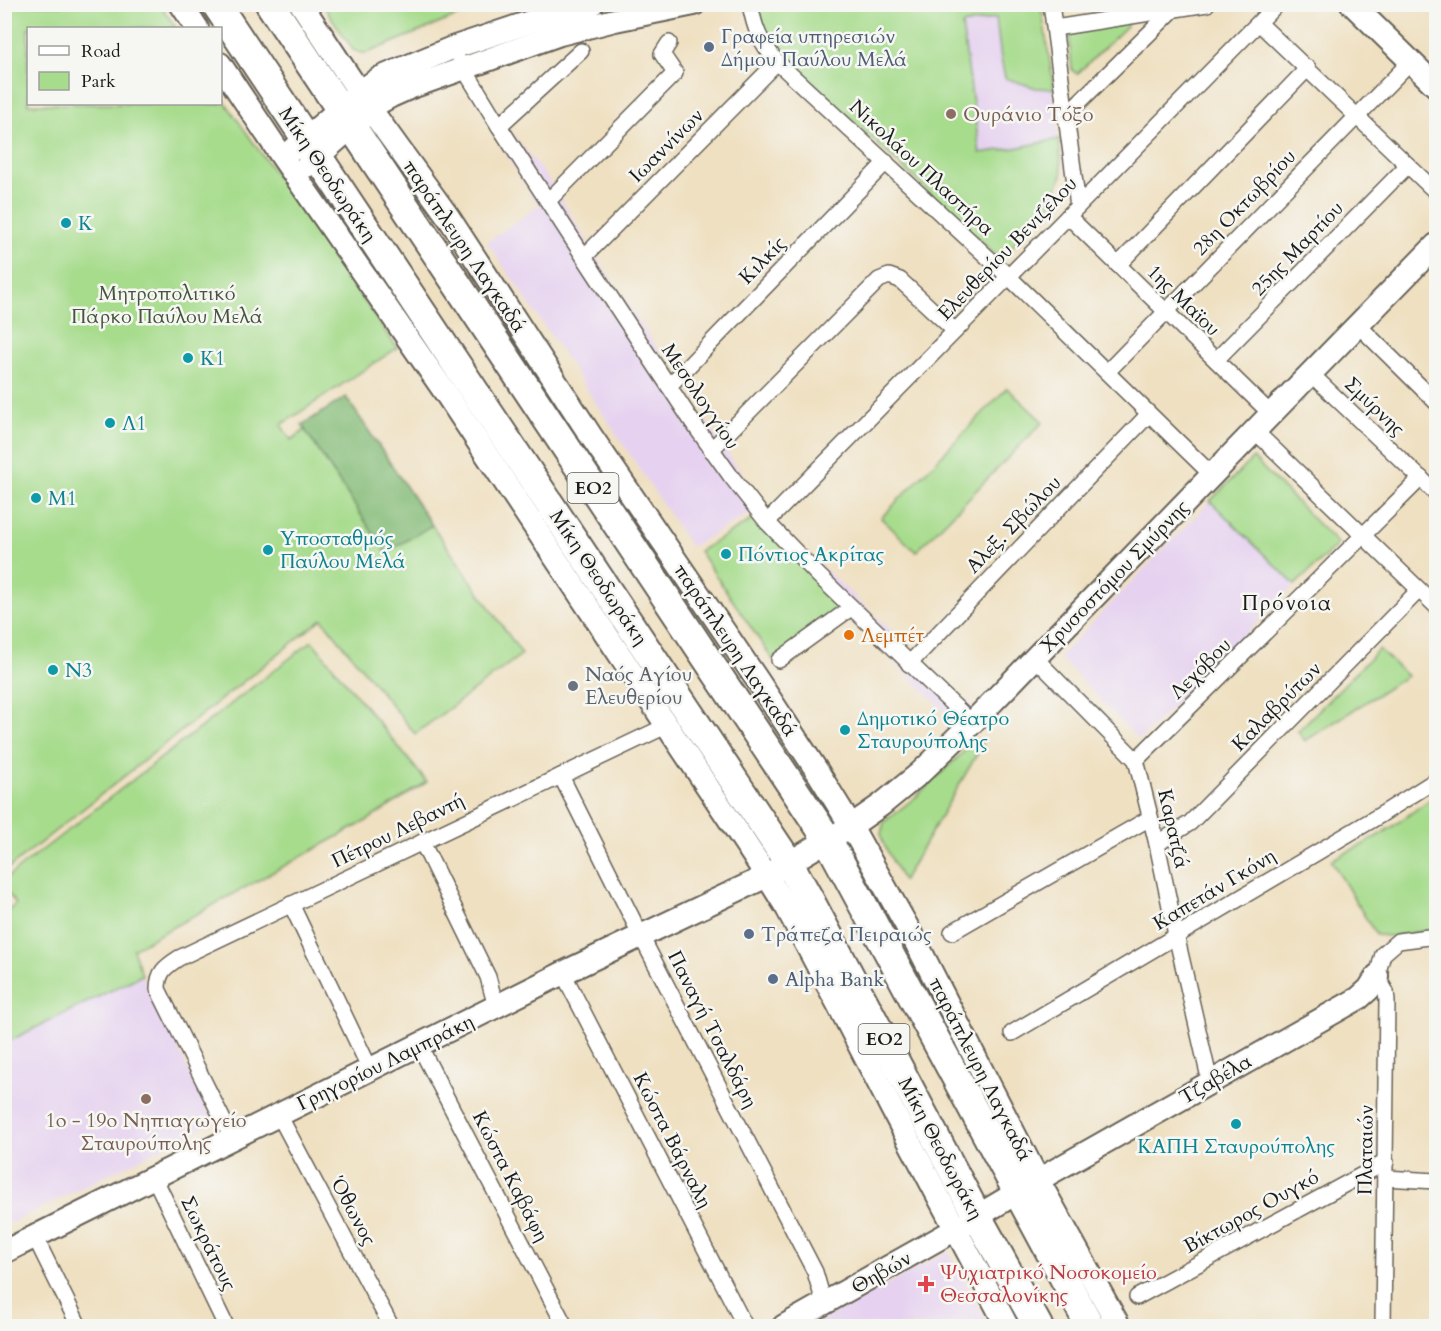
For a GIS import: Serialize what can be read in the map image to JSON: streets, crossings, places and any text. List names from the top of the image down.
{
  "streets": {
    "highway": ["Μίκη Θεοδωράκη", "ΕΟ2"],
    "street": [
      "Ιωαννίνων",
      "Νικολάου Πλαστήρα",
      "28η Οκτωβρίου",
      "παράπλευρη Λαγκαδά",
      "Ελευθερίου Βενιζέλου",
      "25ης Μαρτίου",
      "Κιλκίς",
      "1ης Μαϊου",
      "Μεσολογγίου",
      "Σμύρνης",
      "Αλεξ. Σβώλου",
      "Χρυσοστόμου Σμύρνης",
      "Λεχόβου",
      "Καλαβρύτων",
      "Καρατζά",
      "Πέτρου Λεβαντή",
      "Καπετάν Γκόνη",
      "Παναγή Τσαλδάρη",
      "Γρηγορίου Λαμπράκη",
      "Τζαβέλα",
      "Κώστα Βάρναλη",
      "Πλαταιών",
      "Κώστα Καβάφη",
      "Όθωνος",
      "Βίκτωρος Ουγκό",
      "Σωκράτους",
      "Θηβών"
    ]
  },
  "crossings": [
    ["Ιωαννίνων", "Νικολάου Πλαστήρα"],
    ["Ιωαννίνων", "Μεσολογγίου"],
    ["Νικολάου Πλαστήρα", "28η Οκτωβρίου"],
    ["Νικολάου Πλαστήρα", "Ελευθερίου Βενιζέλου"],
    ["Νικολάου Πλαστήρα", "Κιλκίς"],
    ["Νικολάου Πλαστήρα", "Αλεξ. Σβώλου"],
    ["Νικολάου Πλαστήρα", "Χρυσοστόμου Σμύρνης"],
    ["Μίκη Θεοδωράκη", "Χρυσοστόμου Σμύρνης"],
    ["Μίκη Θεοδωράκη", "Γρηγορίου Λαμπράκη"],
    ["Μίκη Θεοδωράκη", "Τζαβέλα"],
    ["Μίκη Θεοδωράκη", "Θηβών"],
    ["28η Οκτωβρίου", "1ης Μαϊου"],
    ["παράπλευρη Λαγκαδά", "ΕΟ2"],
    ["παράπλευρη Λαγκαδά", "Τζαβέλα"],
    ["Ελευθερίου Βενιζέλου", "1ης Μαϊου"],
    ["Ελευθερίου Βενιζέλου", "Μεσολογγίου"],
    ["25ης Μαρτίου", "1ης Μαϊου"],
    ["Κιλκίς", "Μεσολογγίου"],
    ["1ης Μαϊου", "Χρυσοστόμου Σμύρνης"],
    ["Μεσολογγίου", "Αλεξ. Σβώλου"],
    ["Μεσολογγίου", "Χρυσοστόμου Σμύρνης"],
    ["Σμύρνης", "Χρυσοστόμου Σμύρνης"],
    ["Σμύρνης", "Λεχόβου"],
    ["ΕΟ2", "Χρυσοστόμου Σμύρνης"],
    ["ΕΟ2", "Τζαβέλα"],
    ["Χρυσοστόμου Σμύρνης", "Γρηγορίου Λαμπράκη"],
    ["Λεχόβου", "Καρατζά"],
    ["Καλαβρύτων", "Καρατζά"],
    ["Καρατζά", "Καπετάν Γκόνη"],
    ["Καρατζά", "Τζαβέλα"],
    ["Πέτρου Λεβαντή", "Παναγή Τσαλδάρη"],
    ["Πέτρου Λεβαντή", "Γρηγορίου Λαμπράκη"],
    ["Παναγή Τσαλδάρη", "Γρηγορίου Λαμπράκη"],
    ["Παναγή Τσαλδάρη", "Θηβών"],
    ["Γρηγορίου Λαμπράκη", "Κώστα Βάρναλη"],
    ["Γρηγορίου Λαμπράκη", "Κώστα Καβάφη"],
    ["Γρηγορίου Λαμπράκη", "Όθωνος"],
    ["Γρηγορίου Λαμπράκη", "Σωκράτους"],
    ["Τζαβέλα", "Πλαταιών"],
    ["Τζαβέλα", "Θηβών"],
    ["Πλαταιών", "Βίκτωρος Ουγκό"]
  ],
  "districts": ["Πρόνοια"],
  "parks": ["Μητροπολιτικό Πάρκο Παύλου Μελά"],
  "places": {
    "other": [
      "Γραφεία υπηρεσιών Δήμου Παύλου Μελά",
      "Ουράνιο Τόξο",
      "Κ",
      "Κ1",
      "Λ1",
      "Μ1",
      "Υποσταθμός Παύλου Μελά",
      "Πόντιος Ακρίτας",
      "Λεμπέτ",
      "Ν3",
      "Ναός Αγίου Ελευθερίου",
      "Δημοτικό Θέατρο Σταυρούπολης",
      "Τράπεζα Πειραιώς",
      "Alpha Bank",
      "1o - 19o Νηπιαγωγείο Σταυρούπολης",
      "ΚΑΠΗ Σταυρούπολης"
    ],
    "health": ["Ψυχιατρικό Νοσοκομείο Θεσσαλονίκης"]
  },
  "legend": ["Road", "Park"]
}
